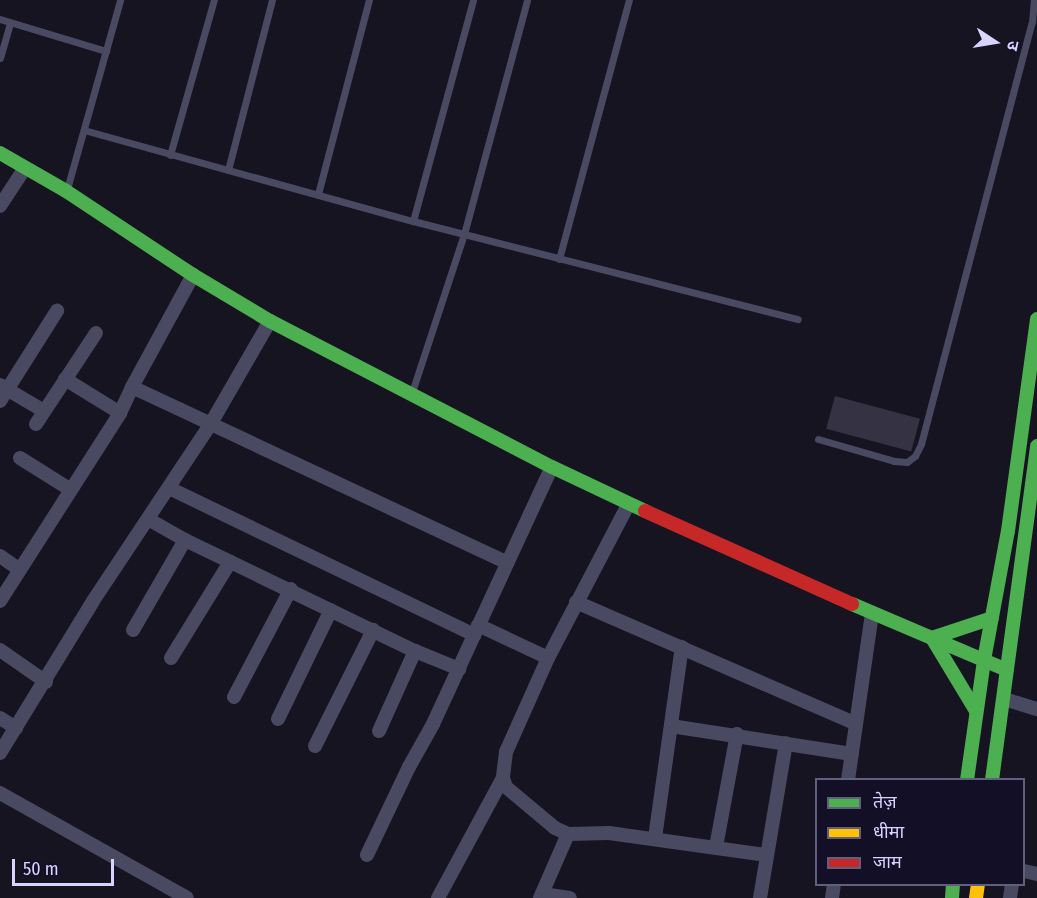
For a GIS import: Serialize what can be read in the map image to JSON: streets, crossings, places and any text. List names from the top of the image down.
{
  "legend": ["तेज़", "धीमा", "जाम"],
  "scale_bar": "50 m",
  "north": "right"
}
